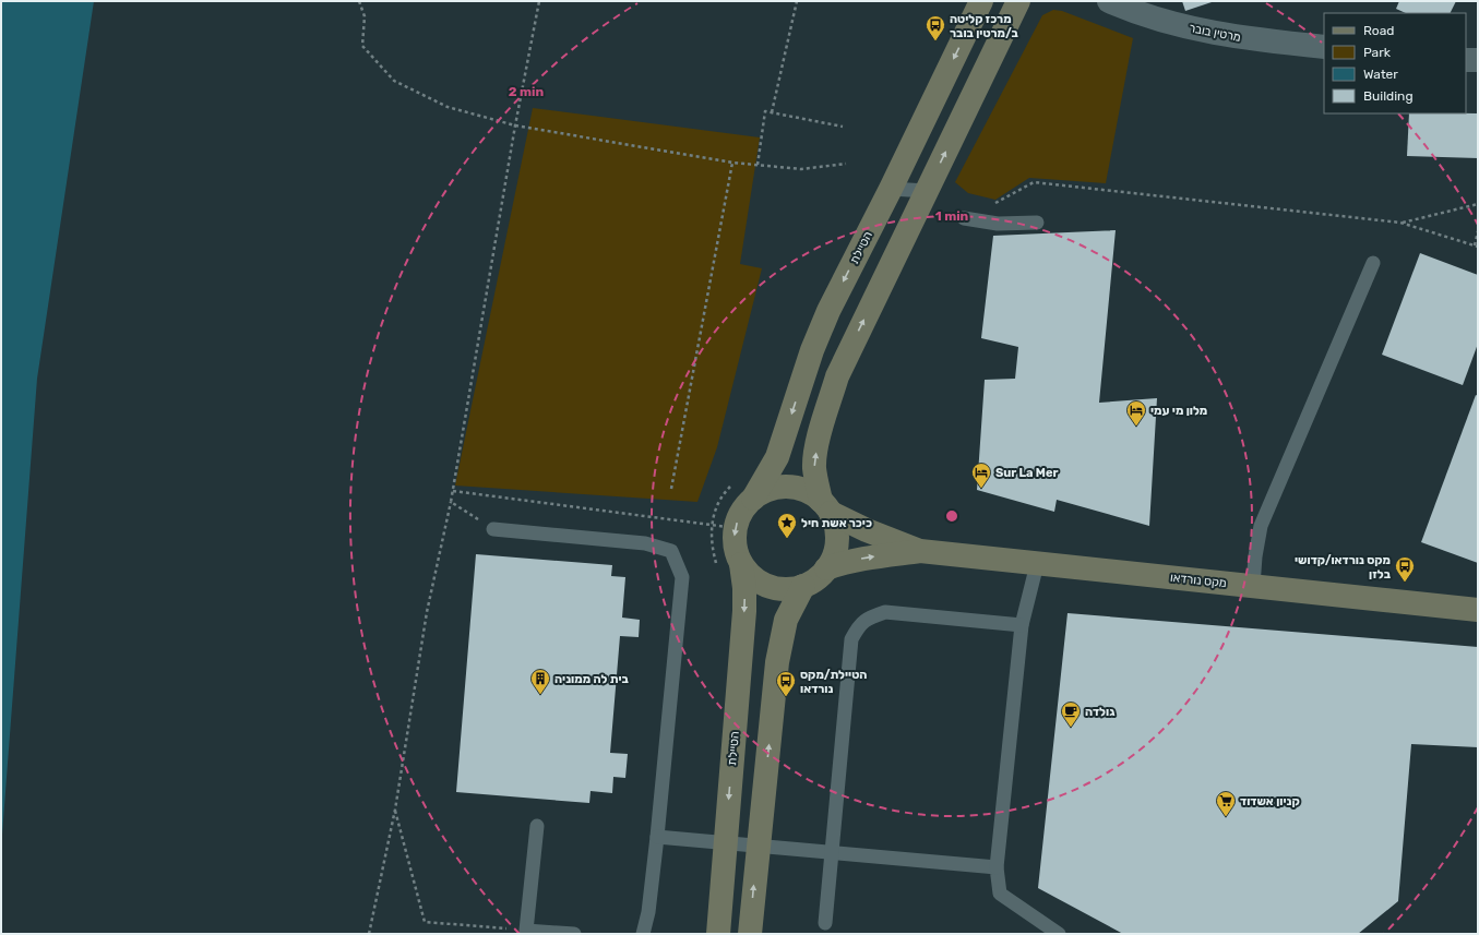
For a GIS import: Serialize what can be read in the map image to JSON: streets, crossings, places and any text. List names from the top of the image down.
{
  "streets": {
    "main road": ["הטיילת", "מקס נורדאו"],
    "street": ["מרטין בובר"]
  },
  "crossings": [
    ["הטיילת", "מקס נורדאו"]
  ],
  "places": {
    "bus stop": ["מרכז קליטה ב/מרטין בובר", "מקס נורדאו/קדושי בלזן", "הטיילת/מקס נורדאו"],
    "hotel": ["מלון מי עמי", "Sur La Mer"],
    "place": ["כיכר אשת חיל"],
    "building": ["בית לה ממוניה"],
    "cafe": ["גולדה"],
    "supermarket": ["קניון אשדוד"]
  },
  "legend": [
    "Road",
    "Park",
    "Water",
    "Building"
  ],
  "rings": ["2 min", "1 min"]
}
